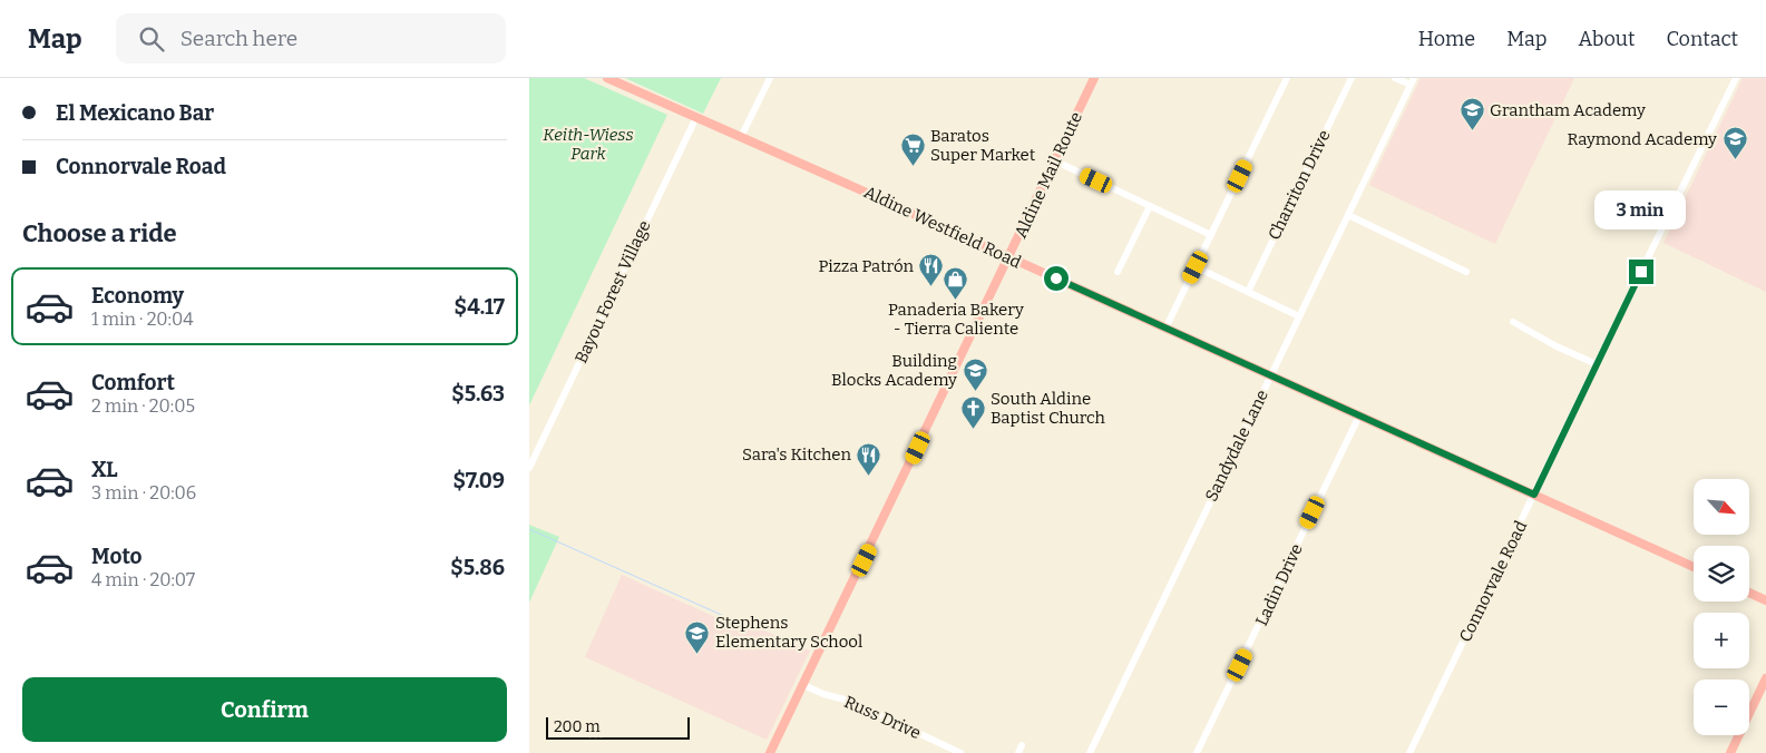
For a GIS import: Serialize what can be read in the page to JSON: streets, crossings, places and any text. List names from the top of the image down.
{
  "streets": {
    "main road": ["Aldine Mail Route", "Aldine Westfield Road"],
    "street": [
      "Charriton Drive",
      "Bayou Forest Village",
      "Sandydale Lane",
      "Connorvale Road",
      "Ladin Drive",
      "Russ Drive"
    ]
  },
  "crossings": [
    ["Aldine Mail Route", "Aldine Westfield Road"],
    ["Aldine Mail Route", "Russ Drive"],
    ["Aldine Westfield Road", "Bayou Forest Village"],
    ["Aldine Westfield Road", "Sandydale Lane"],
    ["Aldine Westfield Road", "Connorvale Road"],
    ["Aldine Westfield Road", "Ladin Drive"]
  ],
  "parks": ["Keith-Wiess Park"],
  "places": {
    "school or university": [
      "Grantham Academy",
      "Raymond Academy",
      "Building Blocks Academy",
      "Stephens Elementary School"
    ],
    "supermarket": ["Baratos Super Market"],
    "restaurant": ["Pizza Patrón", "Sara's Kitchen"],
    "shop": ["Panaderia Bakery - Tierra Caliente"],
    "church": ["South Aldine Baptist Church"]
  },
  "scale_bar": "200 m",
  "north": "bottom right",
  "page": {
    "header": "Map",
    "search": "Search here",
    "nav": [
      "Home",
      "Map",
      "About",
      "Contact"
    ],
    "banner": ["El Mexicano Bar", "Connorvale Road"],
    "bubble": "3 min",
    "heading": "Choose a ride",
    "list": [
      {
        "name": "Economy",
        "note": "1 min · 20:04",
        "value": "$4.17"
      },
      {
        "name": "Comfort",
        "note": "2 min · 20:05",
        "value": "$5.63"
      },
      {
        "name": "XL",
        "note": "3 min · 20:06",
        "value": "$7.09"
      },
      {
        "name": "Moto",
        "note": "4 min · 20:07",
        "value": "$5.86"
      }
    ],
    "map_buttons": ["+", "−"],
    "buttons": "Confirm",
    "scale": "200 m"
  }
}
